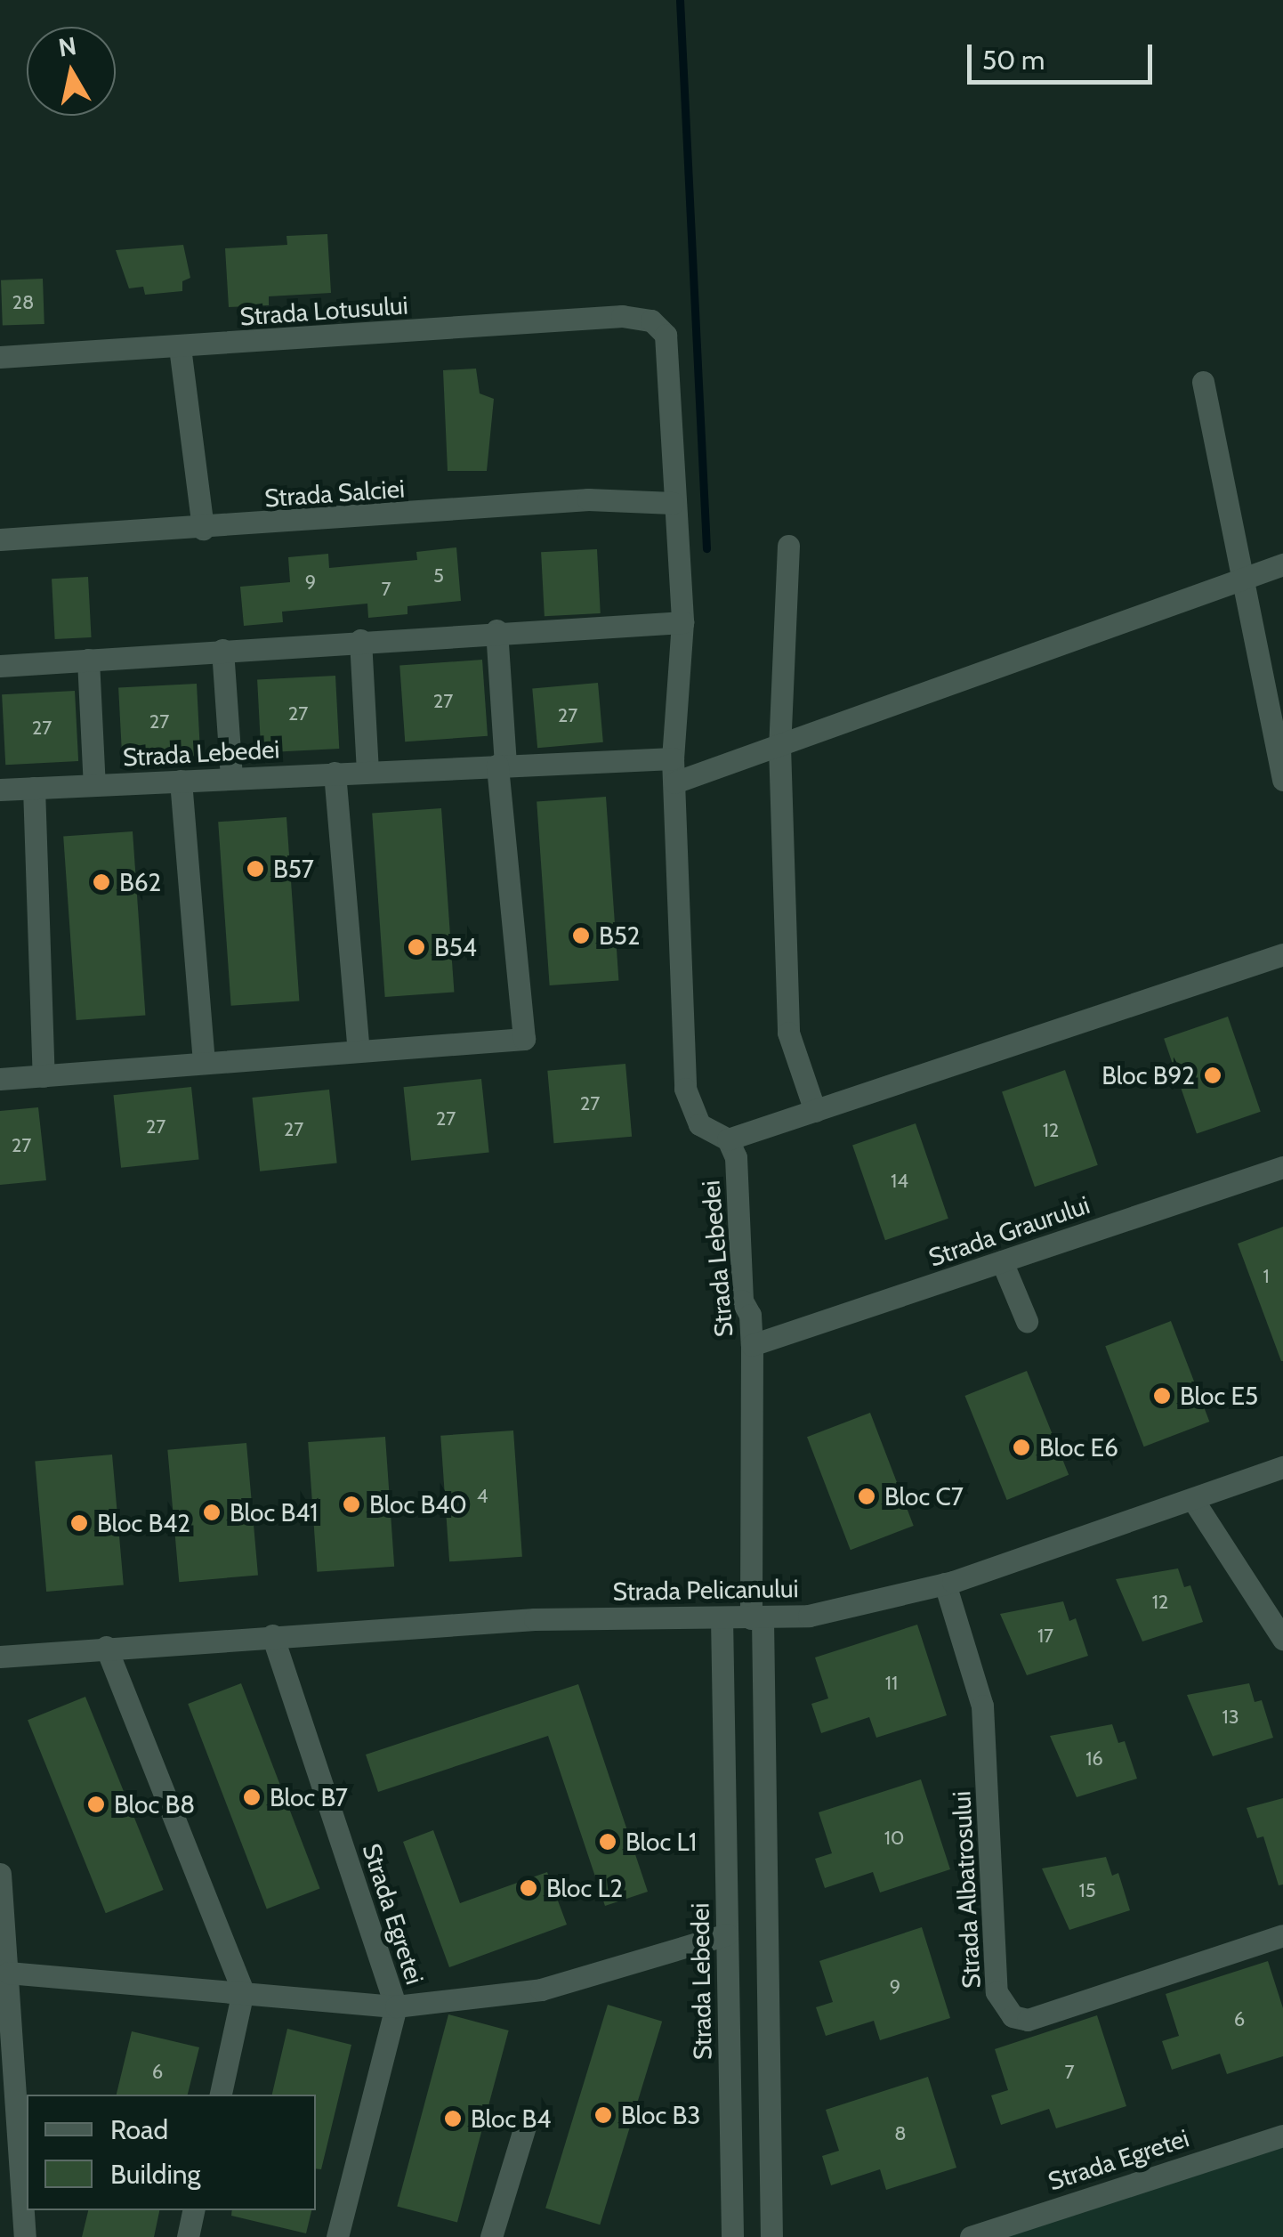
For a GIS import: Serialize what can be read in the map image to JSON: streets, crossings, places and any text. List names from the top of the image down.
{
  "streets": {
    "street": [
      "Strada Lotusului",
      "Strada Salciei",
      "Strada Lebedei",
      "Strada Graurului",
      "Strada Pelicanului",
      "Strada Albatrosului",
      "Strada Egretei"
    ]
  },
  "crossings": [
    ["Strada Lotusului", "Strada Salciei"],
    ["Strada Lebedei", "Strada Graurului"],
    ["Strada Lebedei", "Strada Pelicanului"],
    ["Strada Lebedei", "Strada Egretei"],
    ["Strada Pelicanului", "Strada Albatrosului"],
    ["Strada Pelicanului", "Strada Egretei"]
  ],
  "places": [
    "B57",
    "B62",
    "B52",
    "B54",
    "Bloc B92",
    "Bloc E5",
    "Bloc E6",
    "Bloc C7",
    "Bloc B40",
    "Bloc B41",
    "Bloc B42",
    "Bloc B7",
    "Bloc B8",
    "Bloc L1",
    "Bloc L2",
    "Bloc B3",
    "Bloc B4"
  ],
  "house_numbers": [
    "28",
    "5",
    "9",
    "7",
    "27",
    "27",
    "27",
    "27",
    "27",
    "27",
    "27",
    "27",
    "27",
    "12",
    "27",
    "14",
    "1",
    "4",
    "12",
    "17",
    "11",
    "13",
    "16",
    "10",
    "15",
    "9",
    "6",
    "6",
    "7",
    "8"
  ],
  "legend": ["Road", "Building"],
  "scale_bar": "50 m",
  "north": "top"
}
